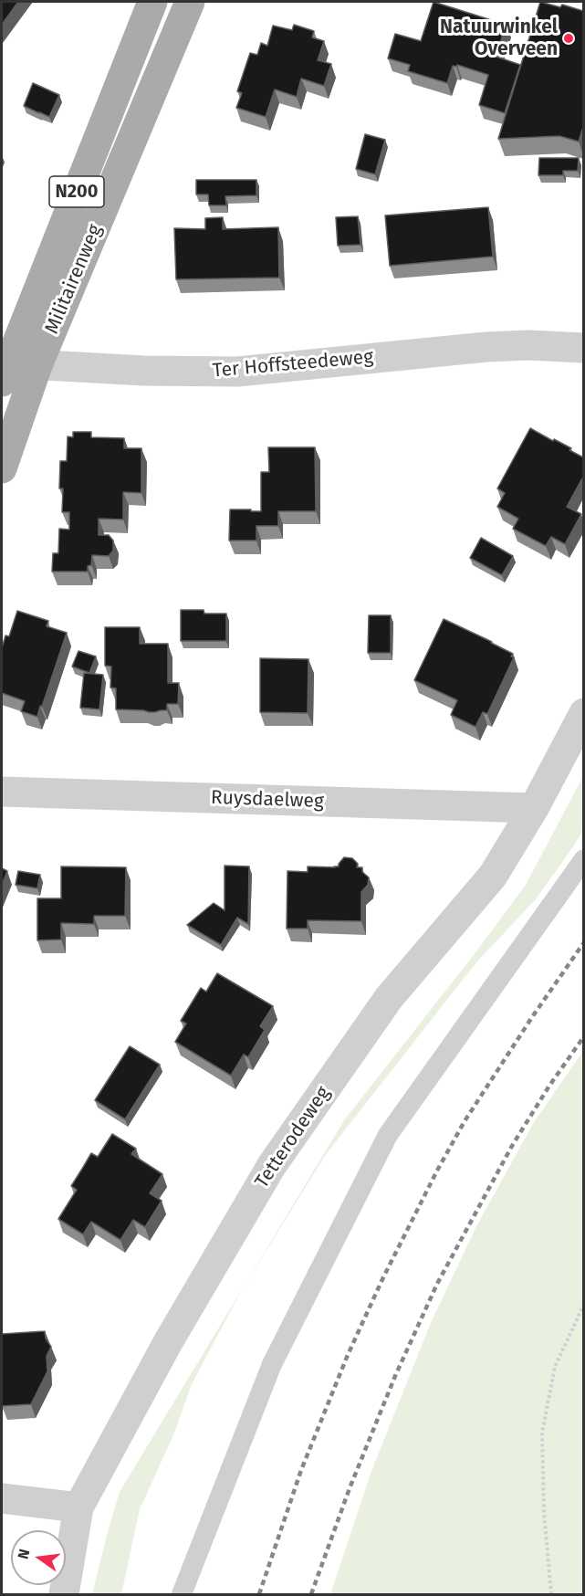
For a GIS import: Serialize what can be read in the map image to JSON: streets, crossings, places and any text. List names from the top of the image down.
{
  "streets": {
    "main road": ["N200", "Militairenweg"],
    "street": ["Ter Hoffsteedeweg", "Ruysdaelweg", "Tetterodeweg"]
  },
  "crossings": [
    ["Militairenweg", "Ter Hoffsteedeweg"],
    ["Ruysdaelweg", "Tetterodeweg"]
  ],
  "places": ["Natuurwinkel Overveen"],
  "north": "left"
}
